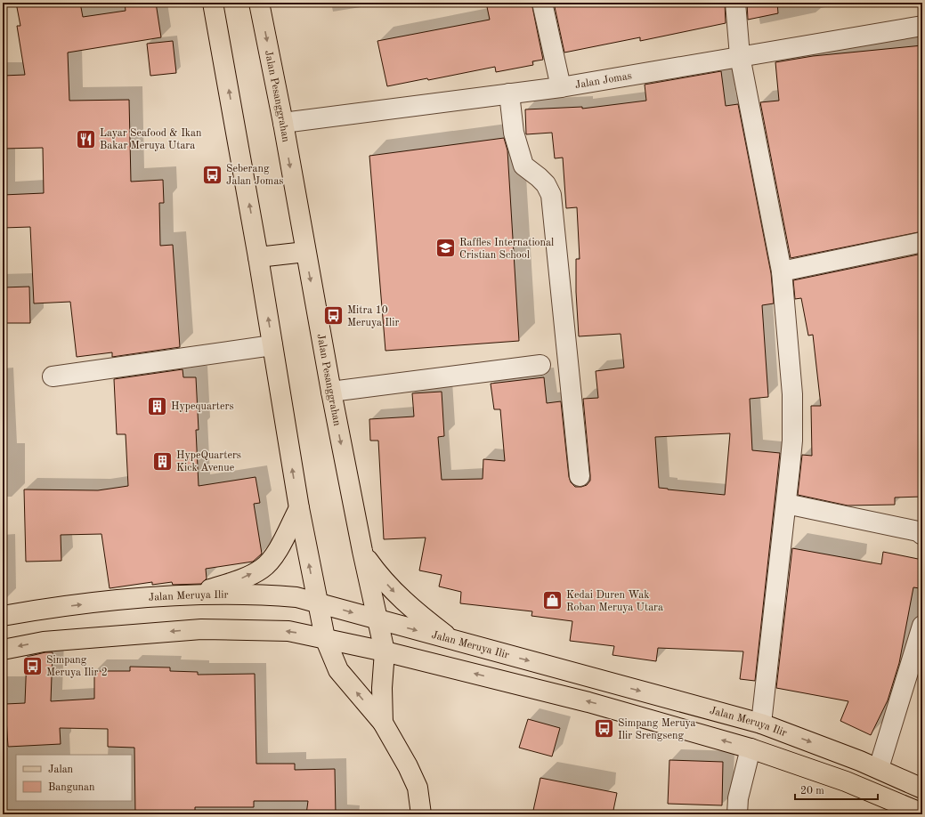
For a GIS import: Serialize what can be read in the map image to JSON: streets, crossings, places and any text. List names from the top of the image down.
{
  "streets": {
    "main road": ["Jalan Pesanggrahan", "Jalan Meruya Ilir"],
    "street": ["Jalan Jomas"]
  },
  "crossings": [
    ["Jalan Jomas", "Jalan Pesanggrahan"],
    ["Jalan Pesanggrahan", "Jalan Meruya Ilir"]
  ],
  "places": {
    "restaurant": ["Layar Seafood & Ikan Bakar Meruya Utara"],
    "bus stop": [
      "Seberang Jalan Jomas",
      "Mitra 10 Meruya Ilir",
      "Simpang Meruya Ilir 2",
      "Simpang Meruya Ilir Srengseng"
    ],
    "school or university": ["Raffles International Cristian School"],
    "building": ["Hypequarters", "HypeQuarters Kick Avenue"],
    "shop": ["Kedai Duren Wak Roban Meruya Utara"]
  },
  "legend": ["Jalan", "Bangunan"],
  "scale_bar": "20 m"
}
